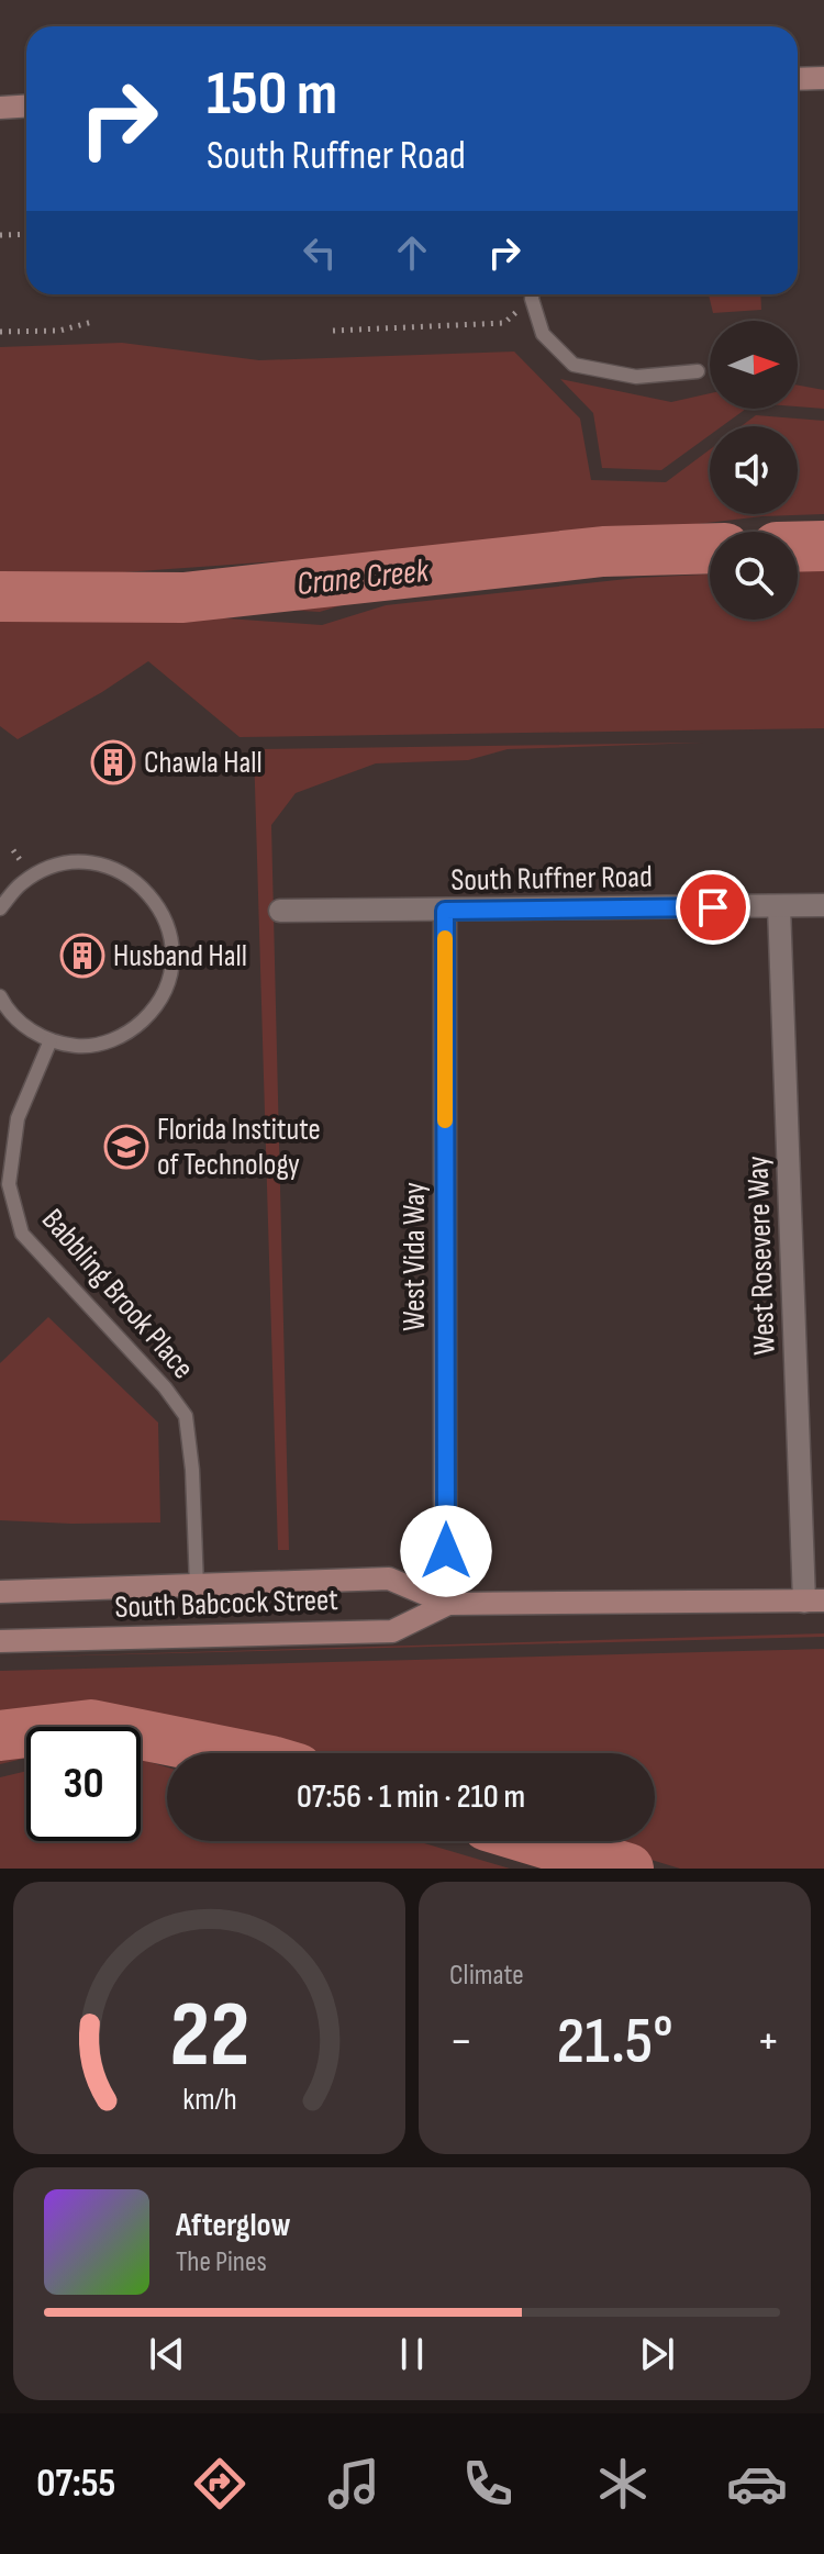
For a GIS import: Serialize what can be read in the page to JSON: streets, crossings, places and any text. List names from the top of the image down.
{
  "streets": {
    "main road": ["South Babcock Street"],
    "street": ["South Ruffner Road", "West Rosevere Way", "West Vida Way"],
    "lane": ["Babbling Brook Place"]
  },
  "crossings": [
    ["South Ruffner Road", "West Rosevere Way"],
    ["South Ruffner Road", "West Vida Way"],
    ["West Rosevere Way", "South Babcock Street"],
    ["West Vida Way", "South Babcock Street"],
    ["Babbling Brook Place", "South Babcock Street"]
  ],
  "water": ["Crane Creek"],
  "places": {
    "building": ["Chawla Hall", "Husband Hall"],
    "school or university": ["Florida Institute of Technology"]
  },
  "north": "right",
  "page": {
    "turn": ["150 m", "South Ruffner Road"],
    "limit": "30",
    "trip": "07:56 · 1 min · 210 m",
    "tile": "Climate",
    "heat": ["−", "21.5°", "+"],
    "song": ["Afterglow", "The Pines"],
    "tabs": "07:55",
    "gauge": ["22", "km/h"]
  }
}
